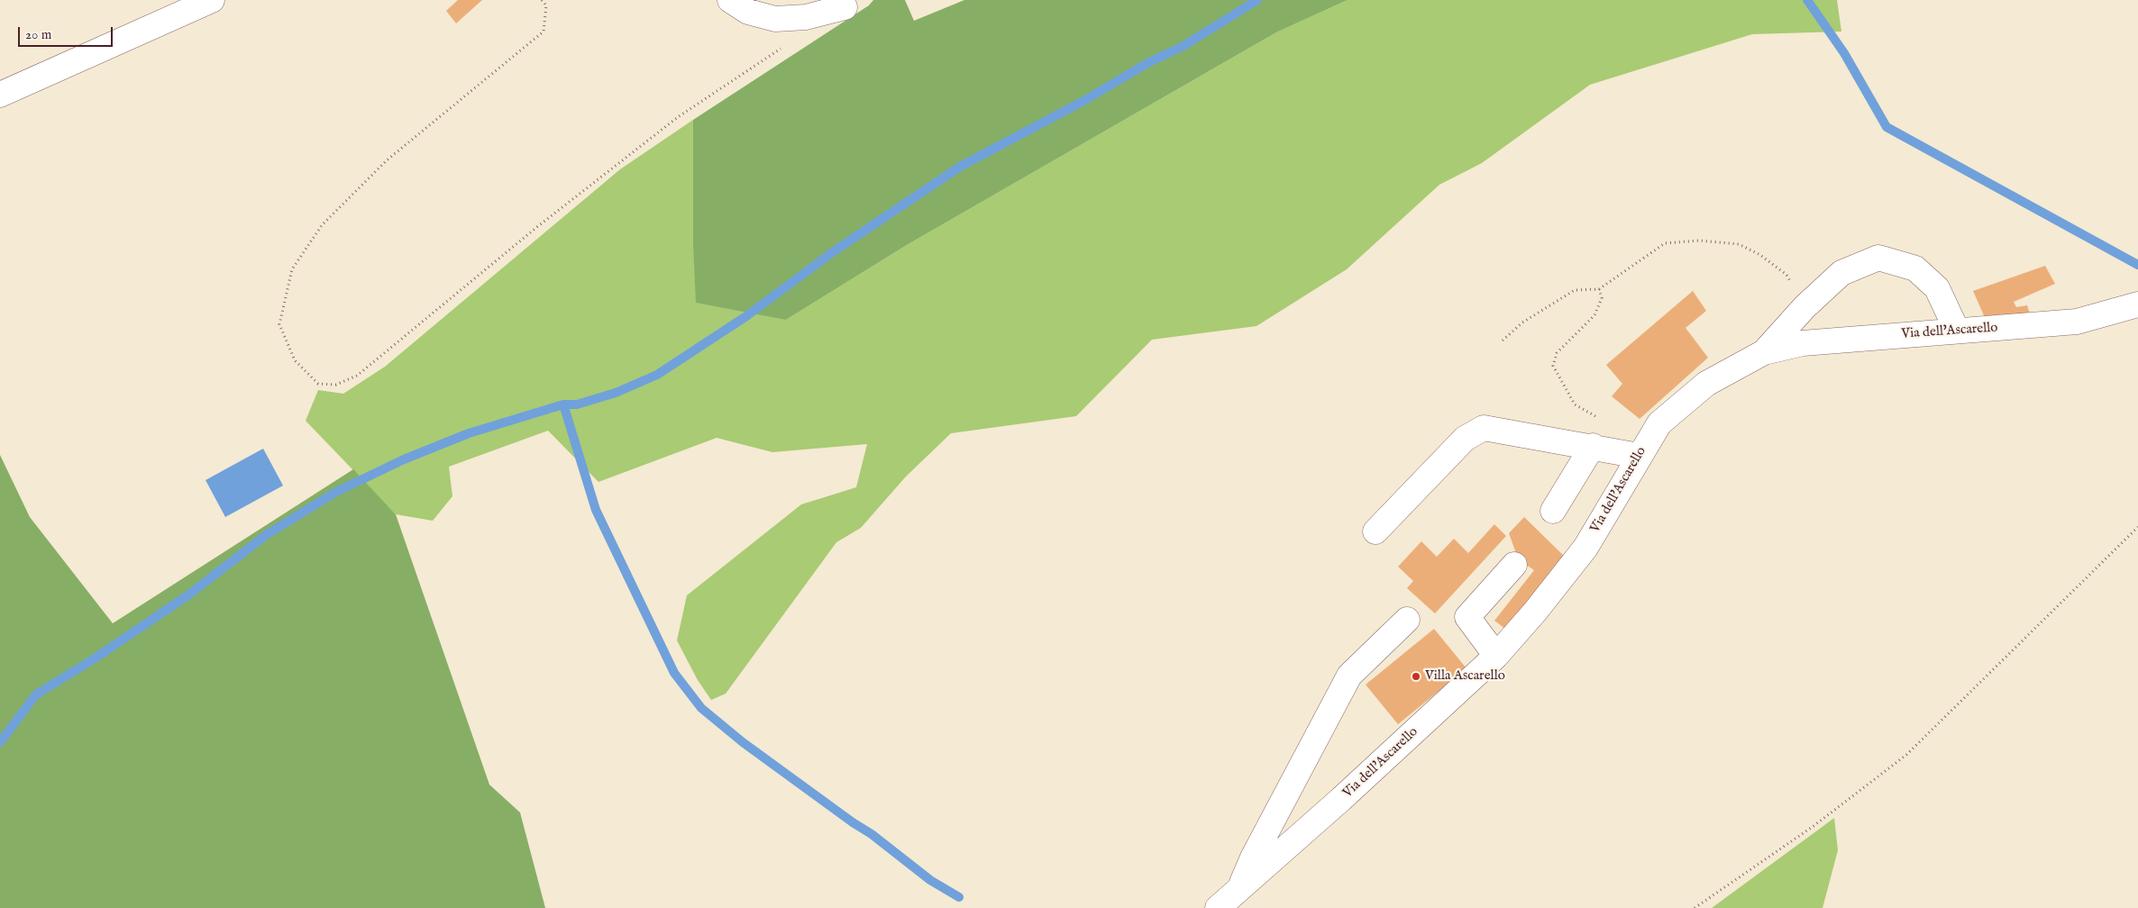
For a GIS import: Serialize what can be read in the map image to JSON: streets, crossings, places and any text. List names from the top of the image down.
{
  "streets": {
    "street": ["Via dell'Ascarello"]
  },
  "places": ["Villa Ascarello"],
  "scale_bar": "20 m"
}
